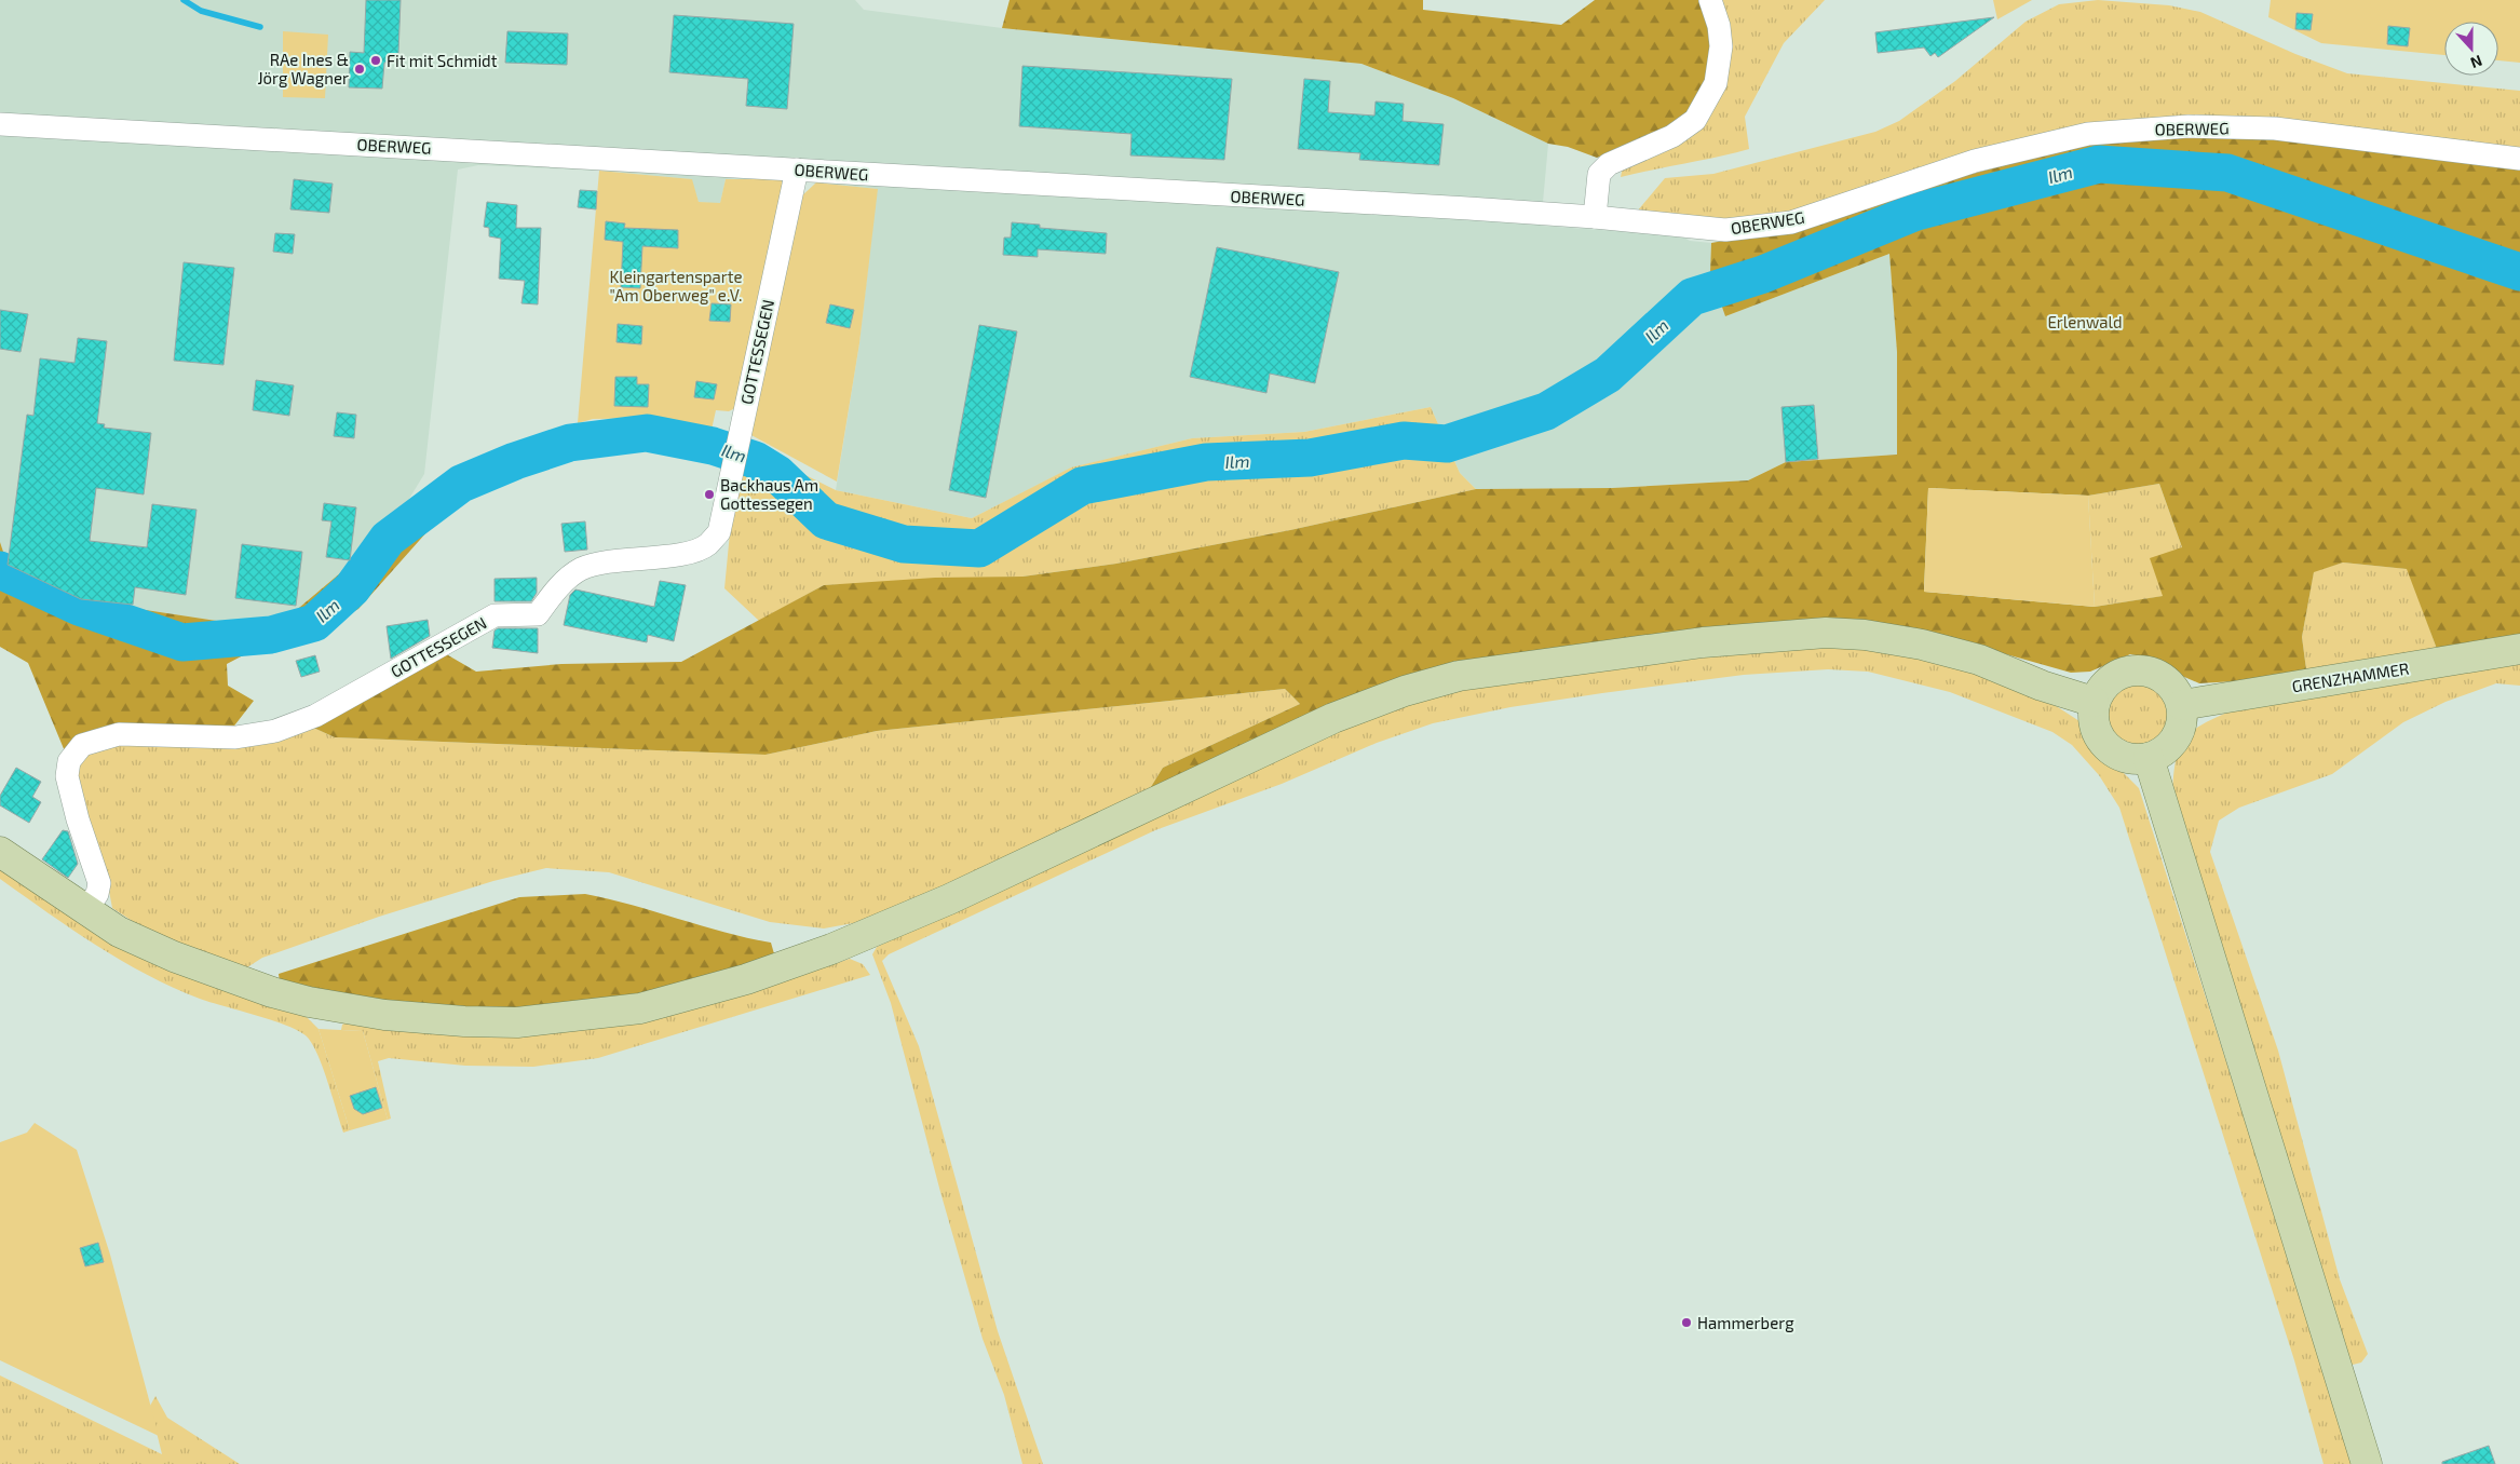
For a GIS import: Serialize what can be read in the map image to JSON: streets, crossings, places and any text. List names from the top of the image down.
{
  "streets": {
    "main road": ["GRENZHAMMER"],
    "street": ["OBERWEG", "GOTTESSEGEN"]
  },
  "crossings": [
    ["OBERWEG", "GOTTESSEGEN"]
  ],
  "water": ["Ilm"],
  "parks": ["Kleingartensparte \"Am Oberweg\" e.V.", "Erlenwald"],
  "places": [
    "Fit mit Schmidt",
    "RAe Ines & Jörg Wagner",
    "Backhaus Am Gottessegen",
    "Hammerberg"
  ],
  "north": "bottom"
}
